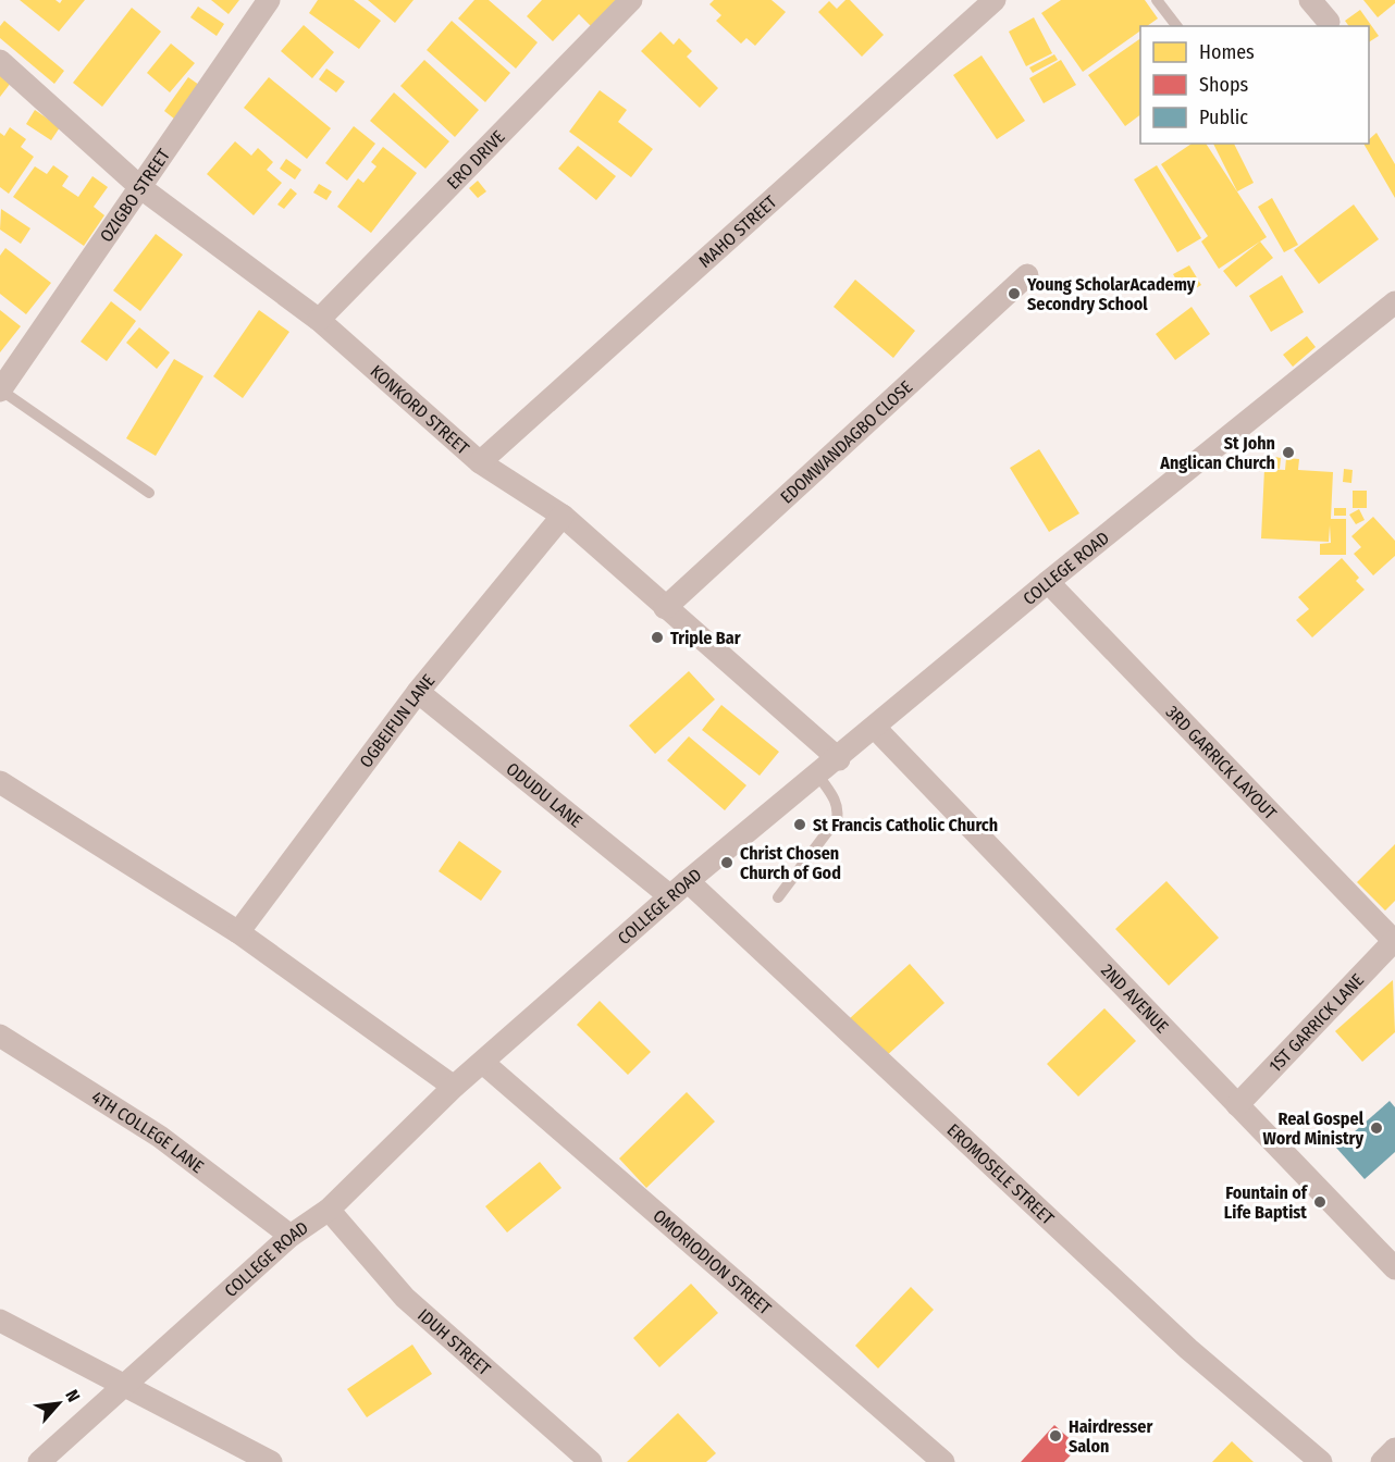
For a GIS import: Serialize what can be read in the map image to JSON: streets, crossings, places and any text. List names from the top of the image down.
{
  "streets": {
    "street": [
      "ERO DRIVE",
      "OZIGBO STREET",
      "MAHO STREET",
      "KONKORD STREET",
      "EDOMWANDAGBO CLOSE",
      "COLLEGE ROAD",
      "OGBEIFUN LANE",
      "3RD GARRICK LAYOUT",
      "ODUDU LANE",
      "2ND AVENUE",
      "1ST GARRICK LANE",
      "4TH COLLEGE LANE",
      "EROMOSELE STREET",
      "OMORIODION STREET",
      "IDUH STREET"
    ]
  },
  "crossings": [
    ["ERO DRIVE", "KONKORD STREET"],
    ["OZIGBO STREET", "KONKORD STREET"],
    ["MAHO STREET", "KONKORD STREET"],
    ["KONKORD STREET", "EDOMWANDAGBO CLOSE"],
    ["KONKORD STREET", "COLLEGE ROAD"],
    ["KONKORD STREET", "OGBEIFUN LANE"],
    ["COLLEGE ROAD", "3RD GARRICK LAYOUT"],
    ["COLLEGE ROAD", "ODUDU LANE"],
    ["COLLEGE ROAD", "2ND AVENUE"],
    ["COLLEGE ROAD", "4TH COLLEGE LANE"],
    ["COLLEGE ROAD", "EROMOSELE STREET"],
    ["COLLEGE ROAD", "OMORIODION STREET"],
    ["COLLEGE ROAD", "IDUH STREET"],
    ["OGBEIFUN LANE", "ODUDU LANE"],
    ["3RD GARRICK LAYOUT", "1ST GARRICK LANE"],
    ["2ND AVENUE", "1ST GARRICK LANE"]
  ],
  "places": [
    "Young ScholarAcademy Secondry School",
    "St John Anglican Church",
    "Triple Bar",
    "St Francis Catholic Church",
    "Christ Chosen Church of God",
    "Real Gospel Word Ministry",
    "Fountain of Life Baptist",
    "Hairdresser Salon"
  ],
  "legend": ["Homes", "Shops", "Public"],
  "north": "top right"
}
